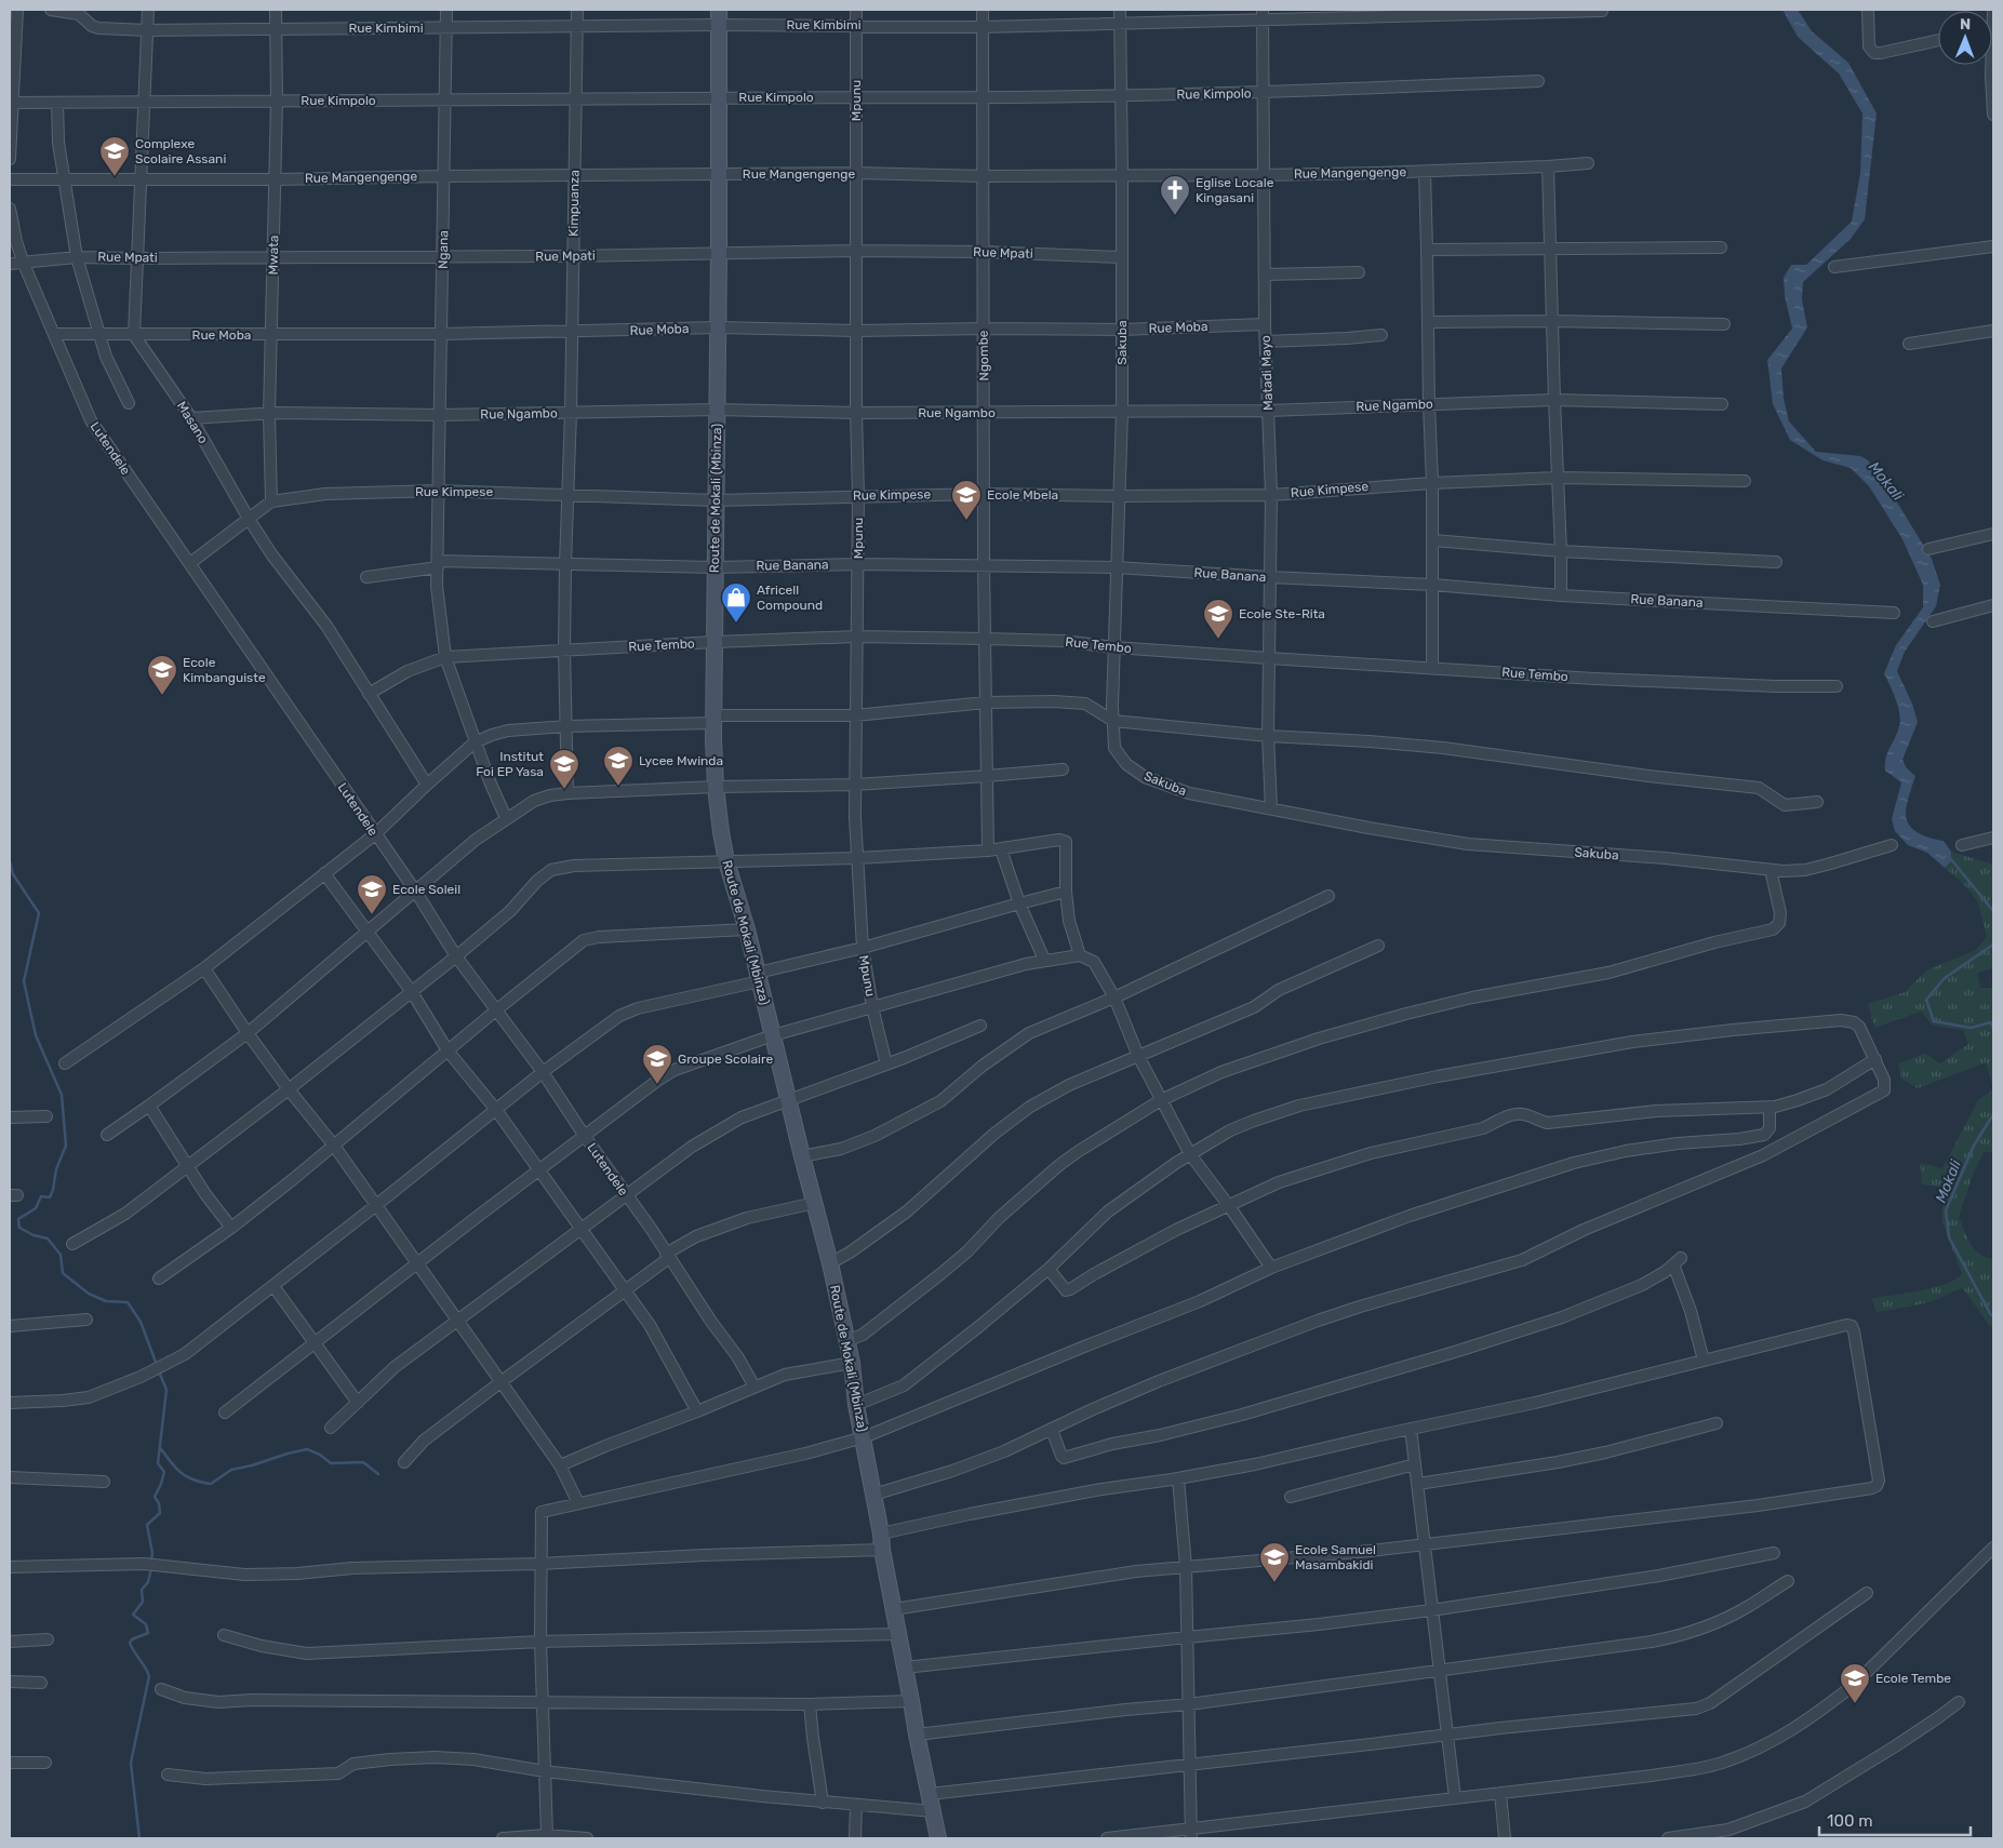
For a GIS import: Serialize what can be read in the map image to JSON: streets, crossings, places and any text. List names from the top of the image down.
{
  "streets": {
    "street": [
      "Rue Kimbimi",
      "Rue Kimpolo",
      "Mpunu",
      "Rue Mangengenge",
      "Kimpuanza",
      "Ngana",
      "Rue Mpati",
      "Mwata",
      "Rue Moba",
      "Sakuba",
      "Ngombe",
      "Matadi Mayo",
      "Rue Ngambo",
      "Masano",
      "Lutendele",
      "Rue Kimpese",
      "Route de Mokali (Mbinza)",
      "Rue Banana",
      "Rue Tembo"
    ]
  },
  "crossings": [
    ["Rue Kimbimi", "Mpunu"],
    ["Rue Kimbimi", "Kimpuanza"],
    ["Rue Kimbimi", "Ngana"],
    ["Rue Kimbimi", "Mwata"],
    ["Rue Kimbimi", "Sakuba"],
    ["Rue Kimbimi", "Ngombe"],
    ["Rue Kimbimi", "Matadi Mayo"],
    ["Rue Kimbimi", "Route de Mokali (Mbinza)"],
    ["Rue Kimpolo", "Mpunu"],
    ["Rue Kimpolo", "Kimpuanza"],
    ["Rue Kimpolo", "Ngana"],
    ["Rue Kimpolo", "Mwata"],
    ["Rue Kimpolo", "Sakuba"],
    ["Rue Kimpolo", "Ngombe"],
    ["Rue Kimpolo", "Matadi Mayo"],
    ["Rue Kimpolo", "Route de Mokali (Mbinza)"],
    ["Mpunu", "Rue Mangengenge"],
    ["Mpunu", "Rue Mpati"],
    ["Mpunu", "Rue Moba"],
    ["Mpunu", "Rue Ngambo"],
    ["Mpunu", "Rue Kimpese"],
    ["Mpunu", "Rue Banana"],
    ["Mpunu", "Rue Tembo"],
    ["Rue Mangengenge", "Kimpuanza"],
    ["Rue Mangengenge", "Ngana"],
    ["Rue Mangengenge", "Mwata"],
    ["Rue Mangengenge", "Sakuba"],
    ["Rue Mangengenge", "Ngombe"],
    ["Rue Mangengenge", "Matadi Mayo"],
    ["Rue Mangengenge", "Route de Mokali (Mbinza)"],
    ["Kimpuanza", "Rue Mpati"],
    ["Kimpuanza", "Rue Moba"],
    ["Kimpuanza", "Rue Ngambo"],
    ["Kimpuanza", "Rue Kimpese"],
    ["Kimpuanza", "Rue Banana"],
    ["Kimpuanza", "Rue Tembo"],
    ["Ngana", "Rue Mpati"],
    ["Ngana", "Rue Moba"],
    ["Ngana", "Rue Ngambo"],
    ["Ngana", "Rue Kimpese"],
    ["Ngana", "Rue Banana"],
    ["Ngana", "Rue Tembo"],
    ["Rue Mpati", "Mwata"],
    ["Rue Mpati", "Sakuba"],
    ["Rue Mpati", "Ngombe"],
    ["Rue Mpati", "Lutendele"],
    ["Rue Mpati", "Route de Mokali (Mbinza)"],
    ["Mwata", "Rue Moba"],
    ["Mwata", "Rue Ngambo"],
    ["Mwata", "Rue Kimpese"],
    ["Rue Moba", "Sakuba"],
    ["Rue Moba", "Ngombe"],
    ["Rue Moba", "Matadi Mayo"],
    ["Rue Moba", "Masano"],
    ["Rue Moba", "Lutendele"],
    ["Rue Moba", "Route de Mokali (Mbinza)"],
    ["Sakuba", "Matadi Mayo"],
    ["Sakuba", "Rue Ngambo"],
    ["Sakuba", "Rue Kimpese"],
    ["Sakuba", "Rue Banana"],
    ["Sakuba", "Rue Tembo"],
    ["Ngombe", "Rue Ngambo"],
    ["Ngombe", "Rue Kimpese"],
    ["Ngombe", "Rue Banana"],
    ["Ngombe", "Rue Tembo"],
    ["Matadi Mayo", "Rue Ngambo"],
    ["Matadi Mayo", "Rue Kimpese"],
    ["Matadi Mayo", "Rue Banana"],
    ["Matadi Mayo", "Rue Tembo"],
    ["Rue Ngambo", "Masano"],
    ["Rue Ngambo", "Route de Mokali (Mbinza)"],
    ["Masano", "Rue Kimpese"],
    ["Masano", "Rue Tembo"],
    ["Lutendele", "Rue Kimpese"],
    ["Rue Kimpese", "Route de Mokali (Mbinza)"],
    ["Route de Mokali (Mbinza)", "Rue Banana"],
    ["Route de Mokali (Mbinza)", "Rue Tembo"]
  ],
  "water": ["Mokali"],
  "places": {
    "school or university": [
      "Complexe Scolaire Assani",
      "Ecole Mbela",
      "Ecole Ste-Rita",
      "Ecole Kimbanguiste",
      "Lycee Mwinda",
      "Institut Foi EP Yasa",
      "Ecole Soleil",
      "Groupe Scolaire",
      "Ecole Samuel Masambakidi",
      "Ecole Tembe"
    ],
    "church": ["Eglise Locale Kingasani"],
    "shop": ["Africell Compound"]
  },
  "scale_bar": "100 m",
  "north": "top"
}
